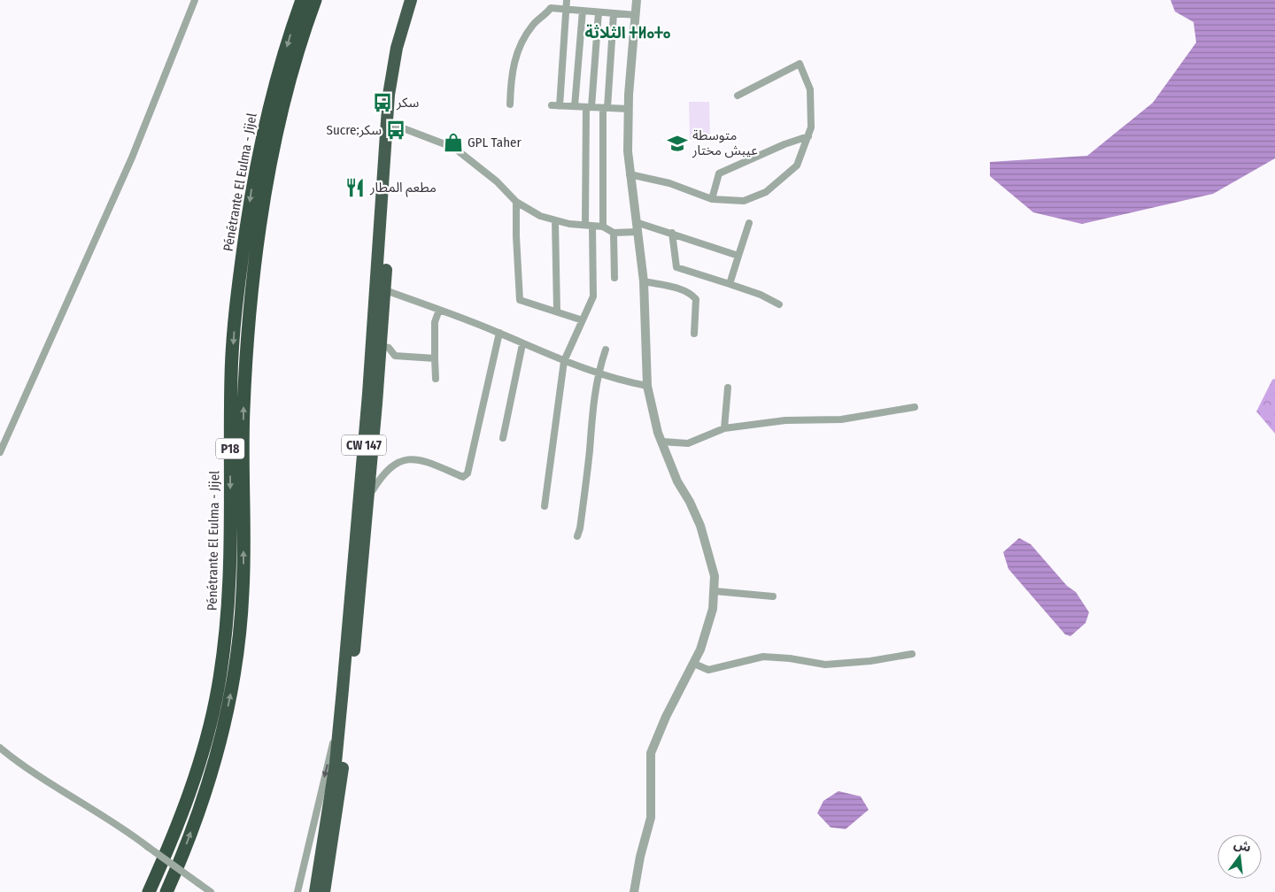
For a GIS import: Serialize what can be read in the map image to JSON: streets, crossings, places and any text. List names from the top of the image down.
{
  "streets": {
    "highway": ["Pénétrante El Eulma - Jijel", "CW 147", "P18"]
  },
  "districts": ["الثلاثة ⵜⵍⴰⵜⴰ"],
  "places": {
    "bus stop": ["سكر", "Sucre;سكر"],
    "shop": ["GPL Taher"],
    "school or university": ["متوسطة عيبش مختار"],
    "restaurant": ["مطعم المطار"]
  },
  "north": "top"
}
